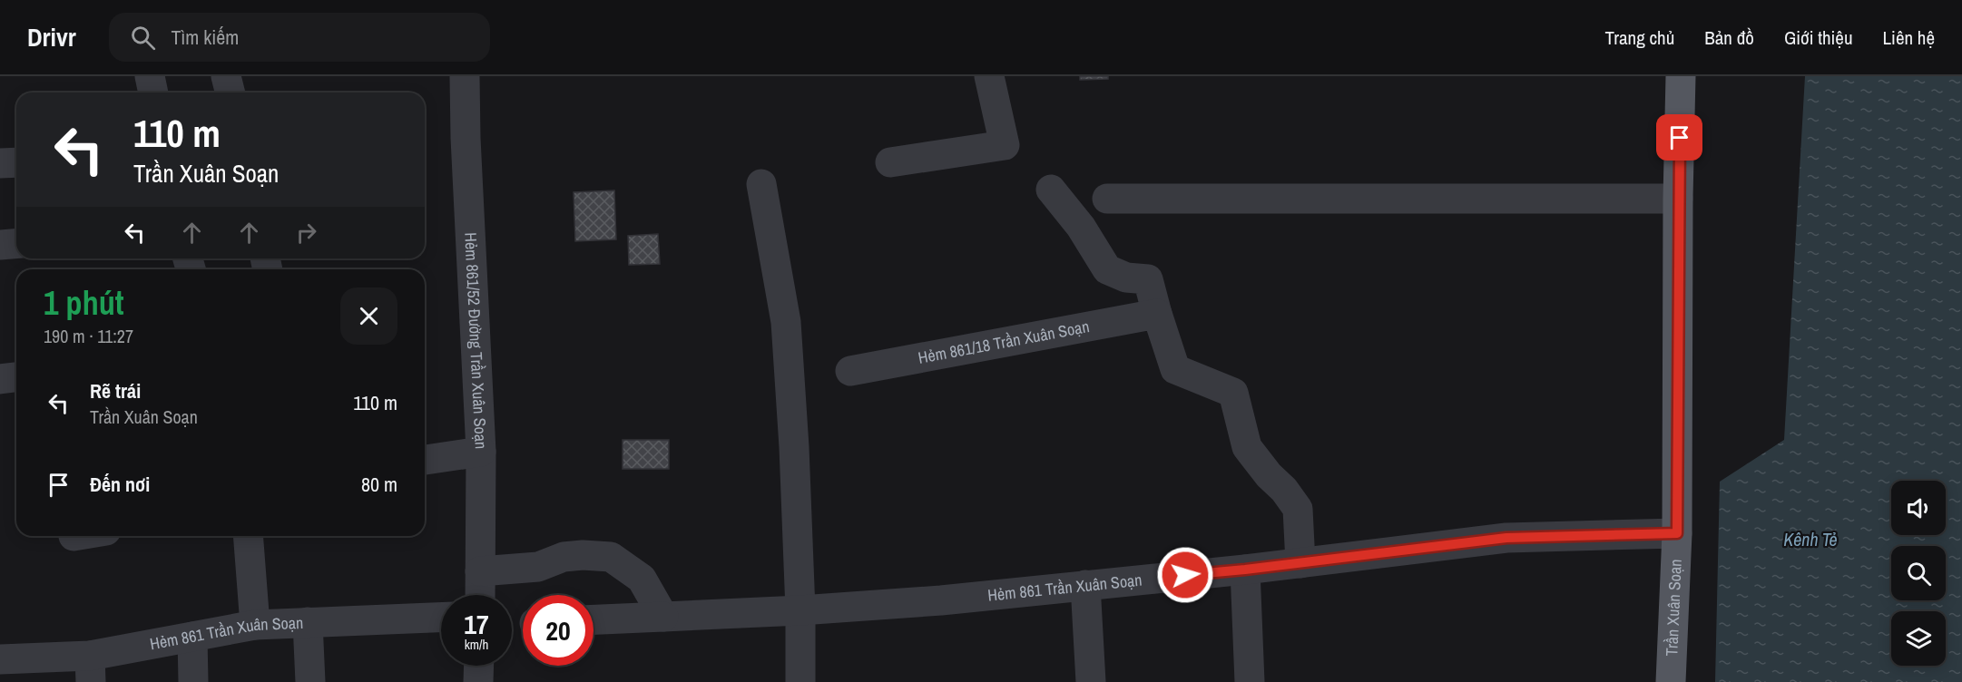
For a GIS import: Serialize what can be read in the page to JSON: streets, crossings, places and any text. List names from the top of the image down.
{
  "streets": {
    "main road": ["Trần Xuân Soạn"],
    "street": ["Hẻm 861/52 Đường Trần Xuân Soạn", "Hẻm 861/18 Trần Xuân Soạn", "Hẻm 861 Trần Xuân Soạn"]
  },
  "crossings": [
    ["Hẻm 861 Trần Xuân Soạn", "Trần Xuân Soạn"]
  ],
  "water": ["Kênh Tẻ"],
  "page": {
    "header": "Drivr",
    "search": "Tìm kiếm",
    "nav": [
      "Trang chủ",
      "Bản đồ",
      "Giới thiệu",
      "Liên hệ"
    ],
    "turn": ["110 m", "Trần Xuân Soạn"],
    "heading": ["1 phút", "190 m · 11:27"],
    "list": [
      {
        "name": "Rẽ trái",
        "note": "Trần Xuân Soạn",
        "value": "110 m"
      },
      {
        "name": "Đến nơi",
        "value": "80 m"
      }
    ],
    "speed": "17 km/h",
    "limit": "20"
  }
}
